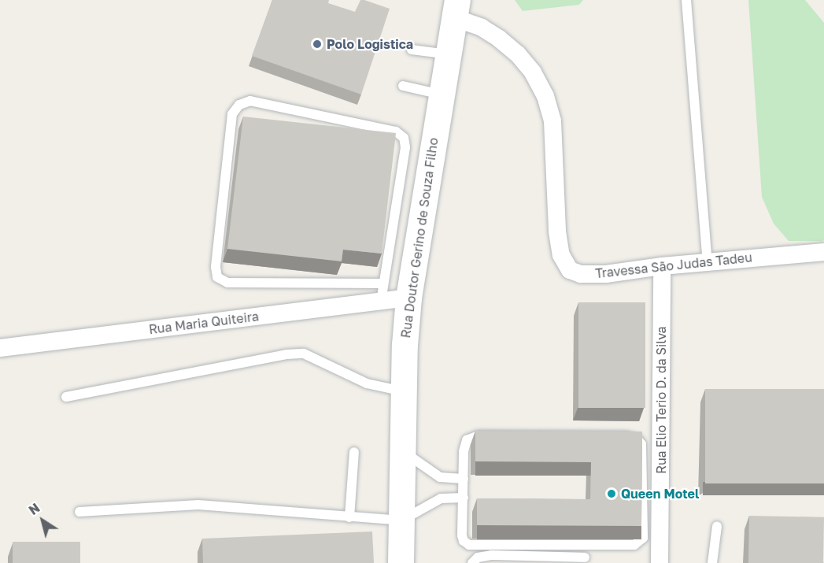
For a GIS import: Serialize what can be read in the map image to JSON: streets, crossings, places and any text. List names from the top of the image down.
{
  "streets": {
    "main road": ["Rua Doutor Gerino de Souza Filho"],
    "street": ["Travessa São Judas Tadeu", "Rua Maria Quiteira", "Rua Elio Terio D. da Silva"]
  },
  "crossings": [
    ["Rua Doutor Gerino de Souza Filho", "Travessa São Judas Tadeu"],
    ["Rua Doutor Gerino de Souza Filho", "Rua Maria Quiteira"],
    ["Travessa São Judas Tadeu", "Rua Elio Terio D. da Silva"]
  ],
  "places": ["Polo Logistica", "Queen Motel"],
  "north": "top left"
}
